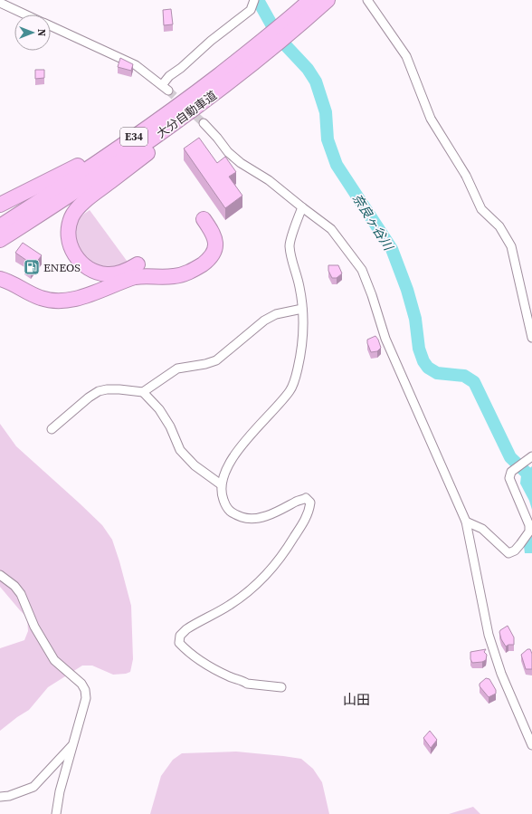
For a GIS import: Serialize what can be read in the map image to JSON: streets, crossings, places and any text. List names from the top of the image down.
{
  "streets": {
    "highway": ["大分自動車道", "E34"]
  },
  "districts": ["山田"],
  "water": ["奈良ヶ谷川"],
  "places": {
    "fuel station": ["ENEOS"]
  },
  "north": "right"
}
